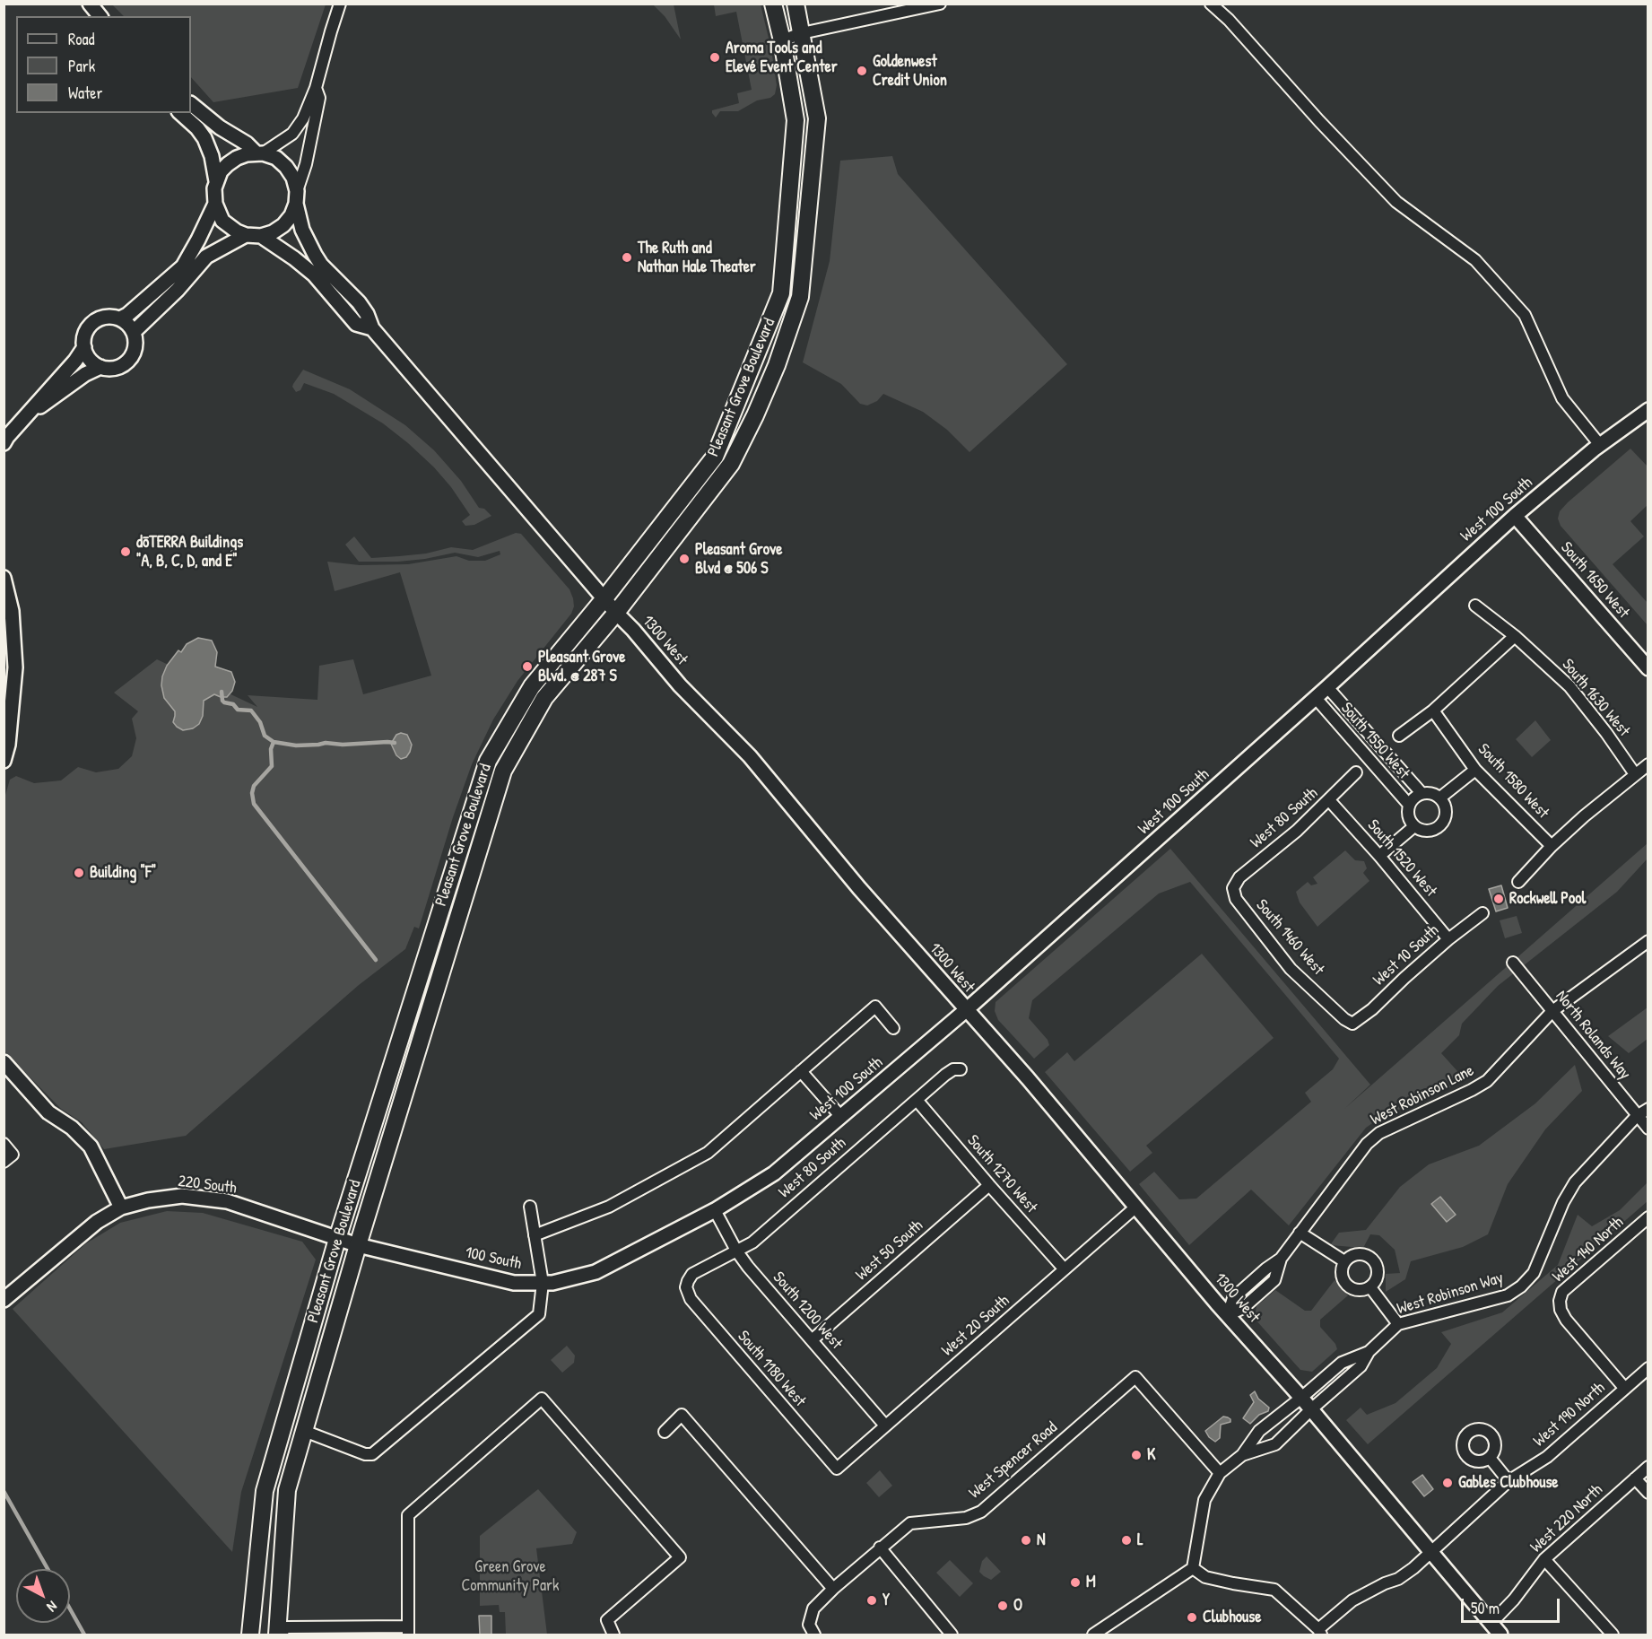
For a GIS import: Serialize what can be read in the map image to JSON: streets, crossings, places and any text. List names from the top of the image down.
{
  "streets": {
    "main road": ["Pleasant Grove Boulevard"],
    "street": [
      "West 100 South",
      "South 1650 West",
      "1300 West",
      "South 1630 West",
      "South 1550 West",
      "South 1580 West",
      "West 80 South",
      "South 1520 West",
      "South 1460 West",
      "West 10 South",
      "North Rolands Way",
      "West Robinson Lane",
      "South 1270 West",
      "220 South",
      "West 140 North",
      "West 50 South",
      "100 South",
      "West Robinson Way",
      "South 1200 West",
      "West 20 South",
      "South 1180 West",
      "West 190 North",
      "West Spencer Road",
      "West 220 North"
    ]
  },
  "crossings": [
    ["Pleasant Grove Boulevard", "1300 West"],
    ["Pleasant Grove Boulevard", "220 South"],
    ["Pleasant Grove Boulevard", "100 South"],
    ["West 100 South", "South 1650 West"],
    ["West 100 South", "1300 West"],
    ["West 100 South", "South 1550 West"],
    ["West 100 South", "100 South"],
    ["West 100 South", "South 1200 West"],
    ["1300 West", "West Robinson Lane"],
    ["1300 West", "West 20 South"],
    ["1300 West", "West 190 North"],
    ["1300 West", "West 220 North"],
    ["West 80 South", "South 1520 West"],
    ["West 80 South", "South 1460 West"],
    ["West 80 South", "South 1270 West"],
    ["West 80 South", "South 1200 West"],
    ["West 80 South", "South 1180 West"],
    ["South 1520 West", "West 10 South"],
    ["South 1460 West", "West 10 South"],
    ["North Rolands Way", "West Robinson Lane"],
    ["North Rolands Way", "West Robinson Way"],
    ["South 1270 West", "West 50 South"],
    ["South 1270 West", "West 20 South"],
    ["220 South", "100 South"],
    ["West 140 North", "West 190 North"],
    ["West 50 South", "South 1200 West"],
    ["100 South", "South 1200 West"],
    ["South 1200 West", "West 20 South"],
    ["West 20 South", "South 1180 West"]
  ],
  "parks": ["Green Grove Community Park"],
  "places": [
    "Aroma Tools and Elevé Event Center",
    "Goldenwest Credit Union",
    "The Ruth and Nathan Hale Theater",
    "dōTERRA Buildings \"A, B, C, D, and E\"",
    "Pleasant Grove Blvd @ 506 S",
    "Pleasant Grove Blvd. @ 287 S",
    "Building \"F\"",
    "Rockwell Pool",
    "K",
    "Gables Clubhouse",
    "N",
    "L",
    "M",
    "Y",
    "O",
    "Clubhouse"
  ],
  "legend": ["Road", "Park", "Water"],
  "scale_bar": "50 m",
  "north": "bottom right"
}
